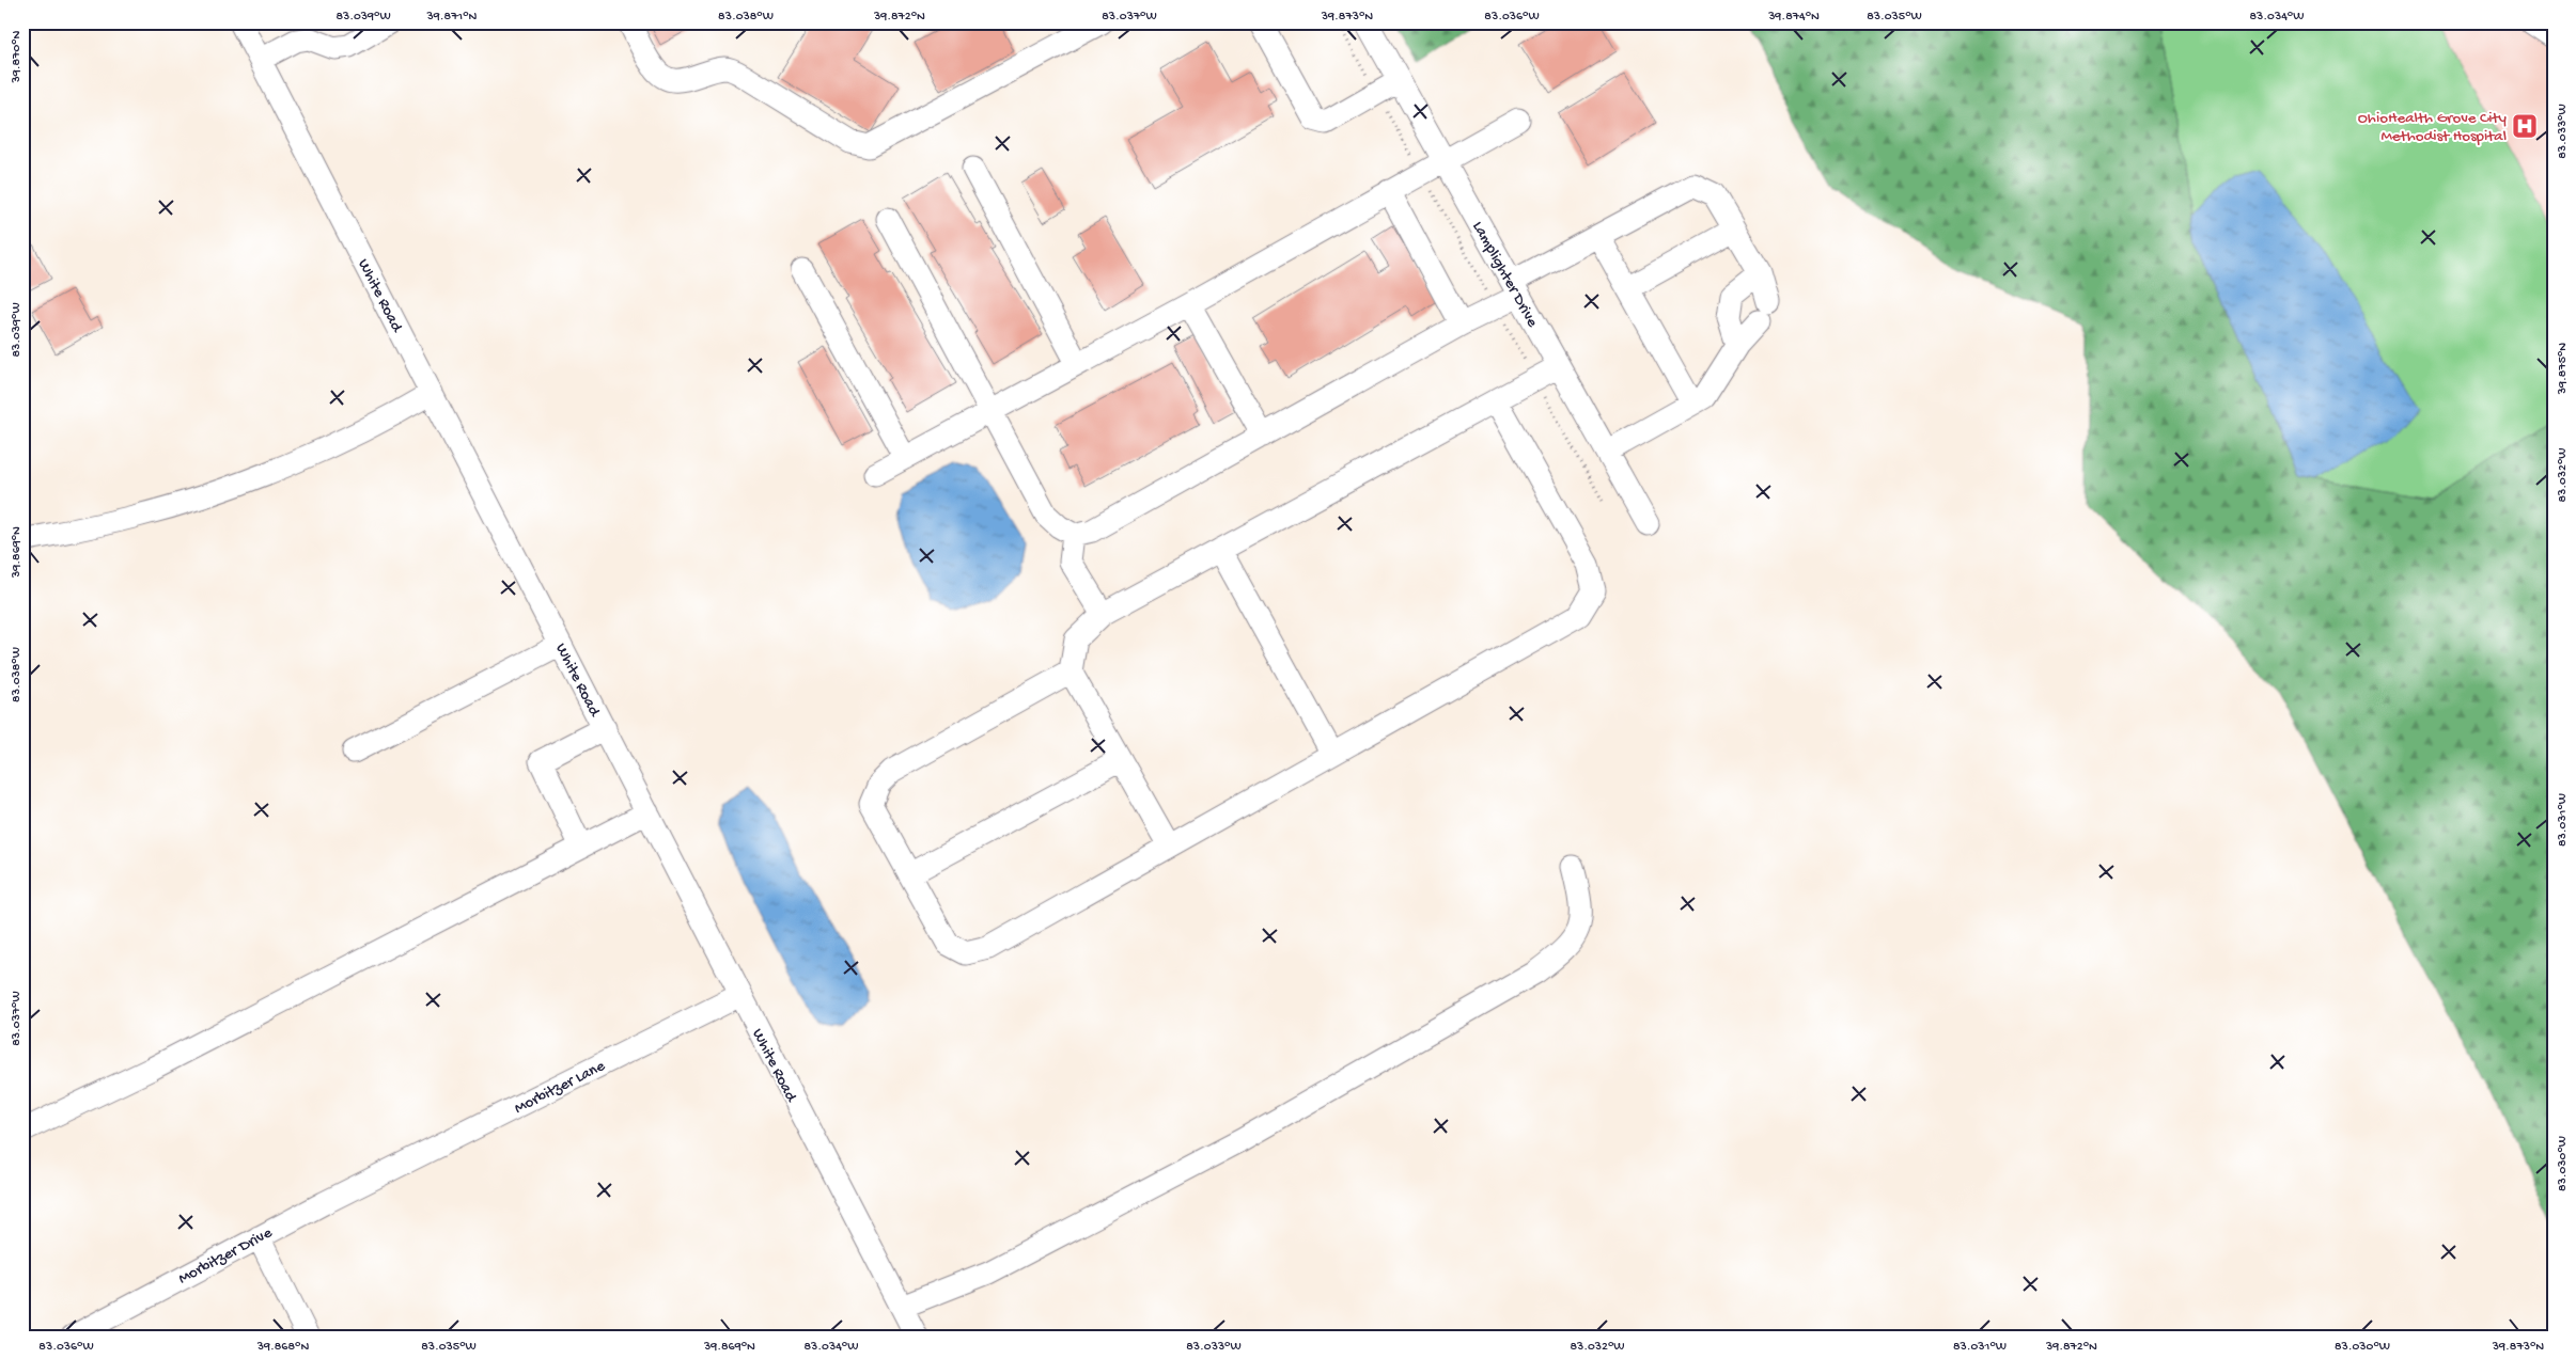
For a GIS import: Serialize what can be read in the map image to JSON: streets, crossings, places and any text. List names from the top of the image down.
{
  "streets": {
    "street": [
      "Lamplighter Drive",
      "White Road",
      "Morbitzer Lane",
      "Morbitzer Drive"
    ]
  },
  "crossings": [
    ["White Road", "Morbitzer Lane"],
    ["Morbitzer Lane", "Morbitzer Drive"]
  ],
  "places": {
    "hospital": ["OhioHealth Grove City Methodist Hospital"]
  },
  "coordinates": [
    "83.039°W",
    "39.871°N",
    "83.038°W",
    "39.872°N",
    "83.037°W",
    "39.873°N",
    "83.036°W",
    "39.874°N",
    "83.035°W",
    "83.034°W",
    "39.870°N",
    "83.033°W",
    "39.875°N",
    "83.032°W",
    "39.869°N",
    "83.031°W",
    "83.030°W",
    "39.868°N"
  ]
}
